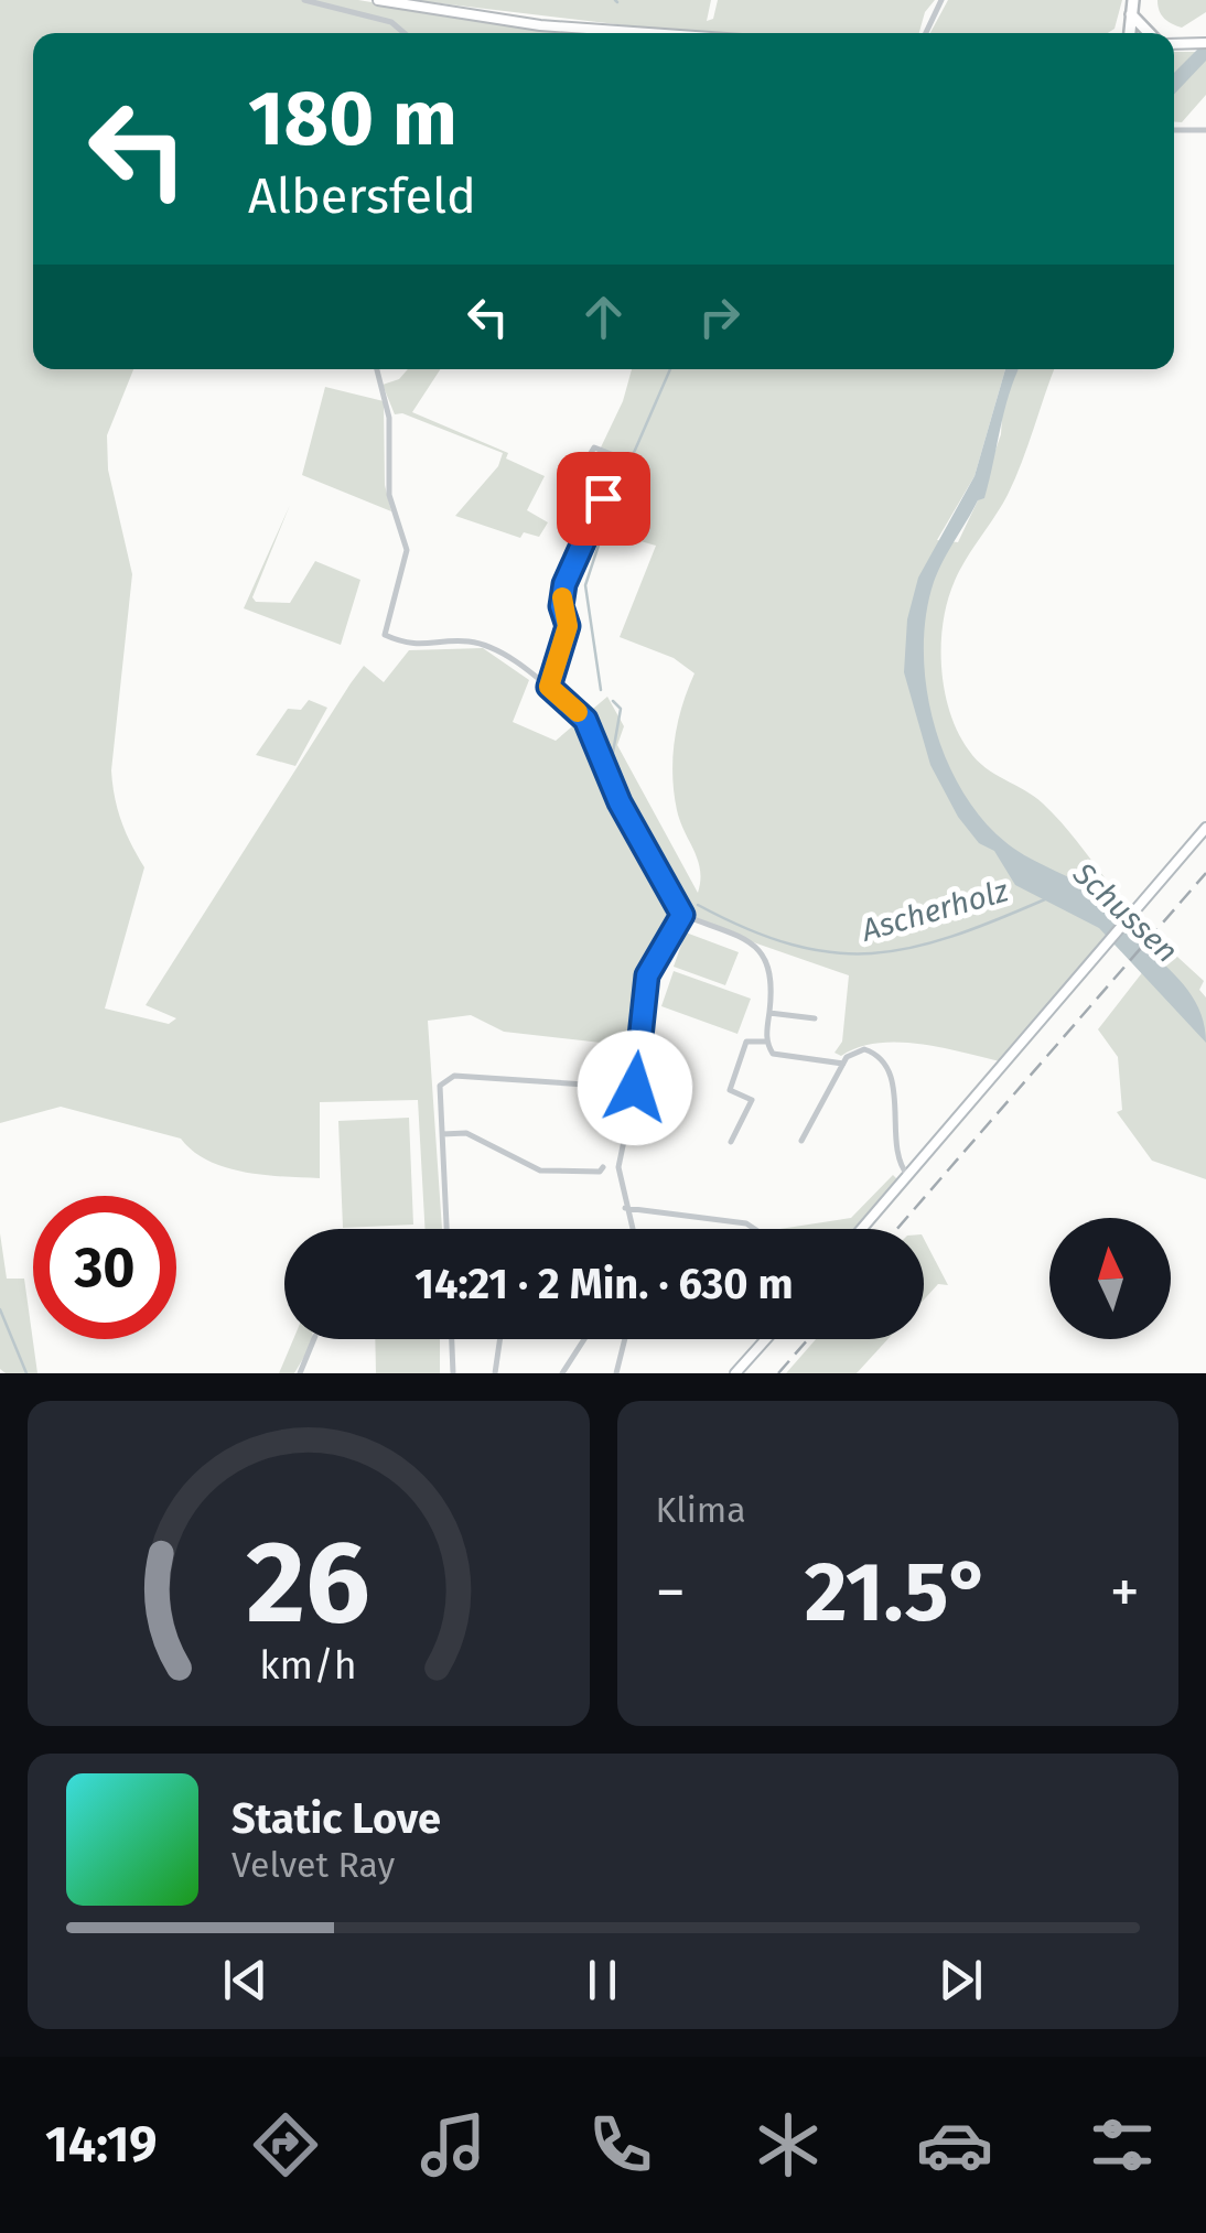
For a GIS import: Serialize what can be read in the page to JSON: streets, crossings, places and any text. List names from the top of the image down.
{
  "water": ["Ascherholz", "Schussen"],
  "north": "top",
  "page": {
    "turn": ["180 m", "Albersfeld"],
    "limit": "30",
    "trip": "14:21 · 2 Min. · 630 m",
    "tile": "Klima",
    "heat": ["−", "21.5°", "+"],
    "song": ["Static Love", "Velvet Ray"],
    "tabs": "14:19",
    "gauge": ["26", "km/h"]
  }
}
